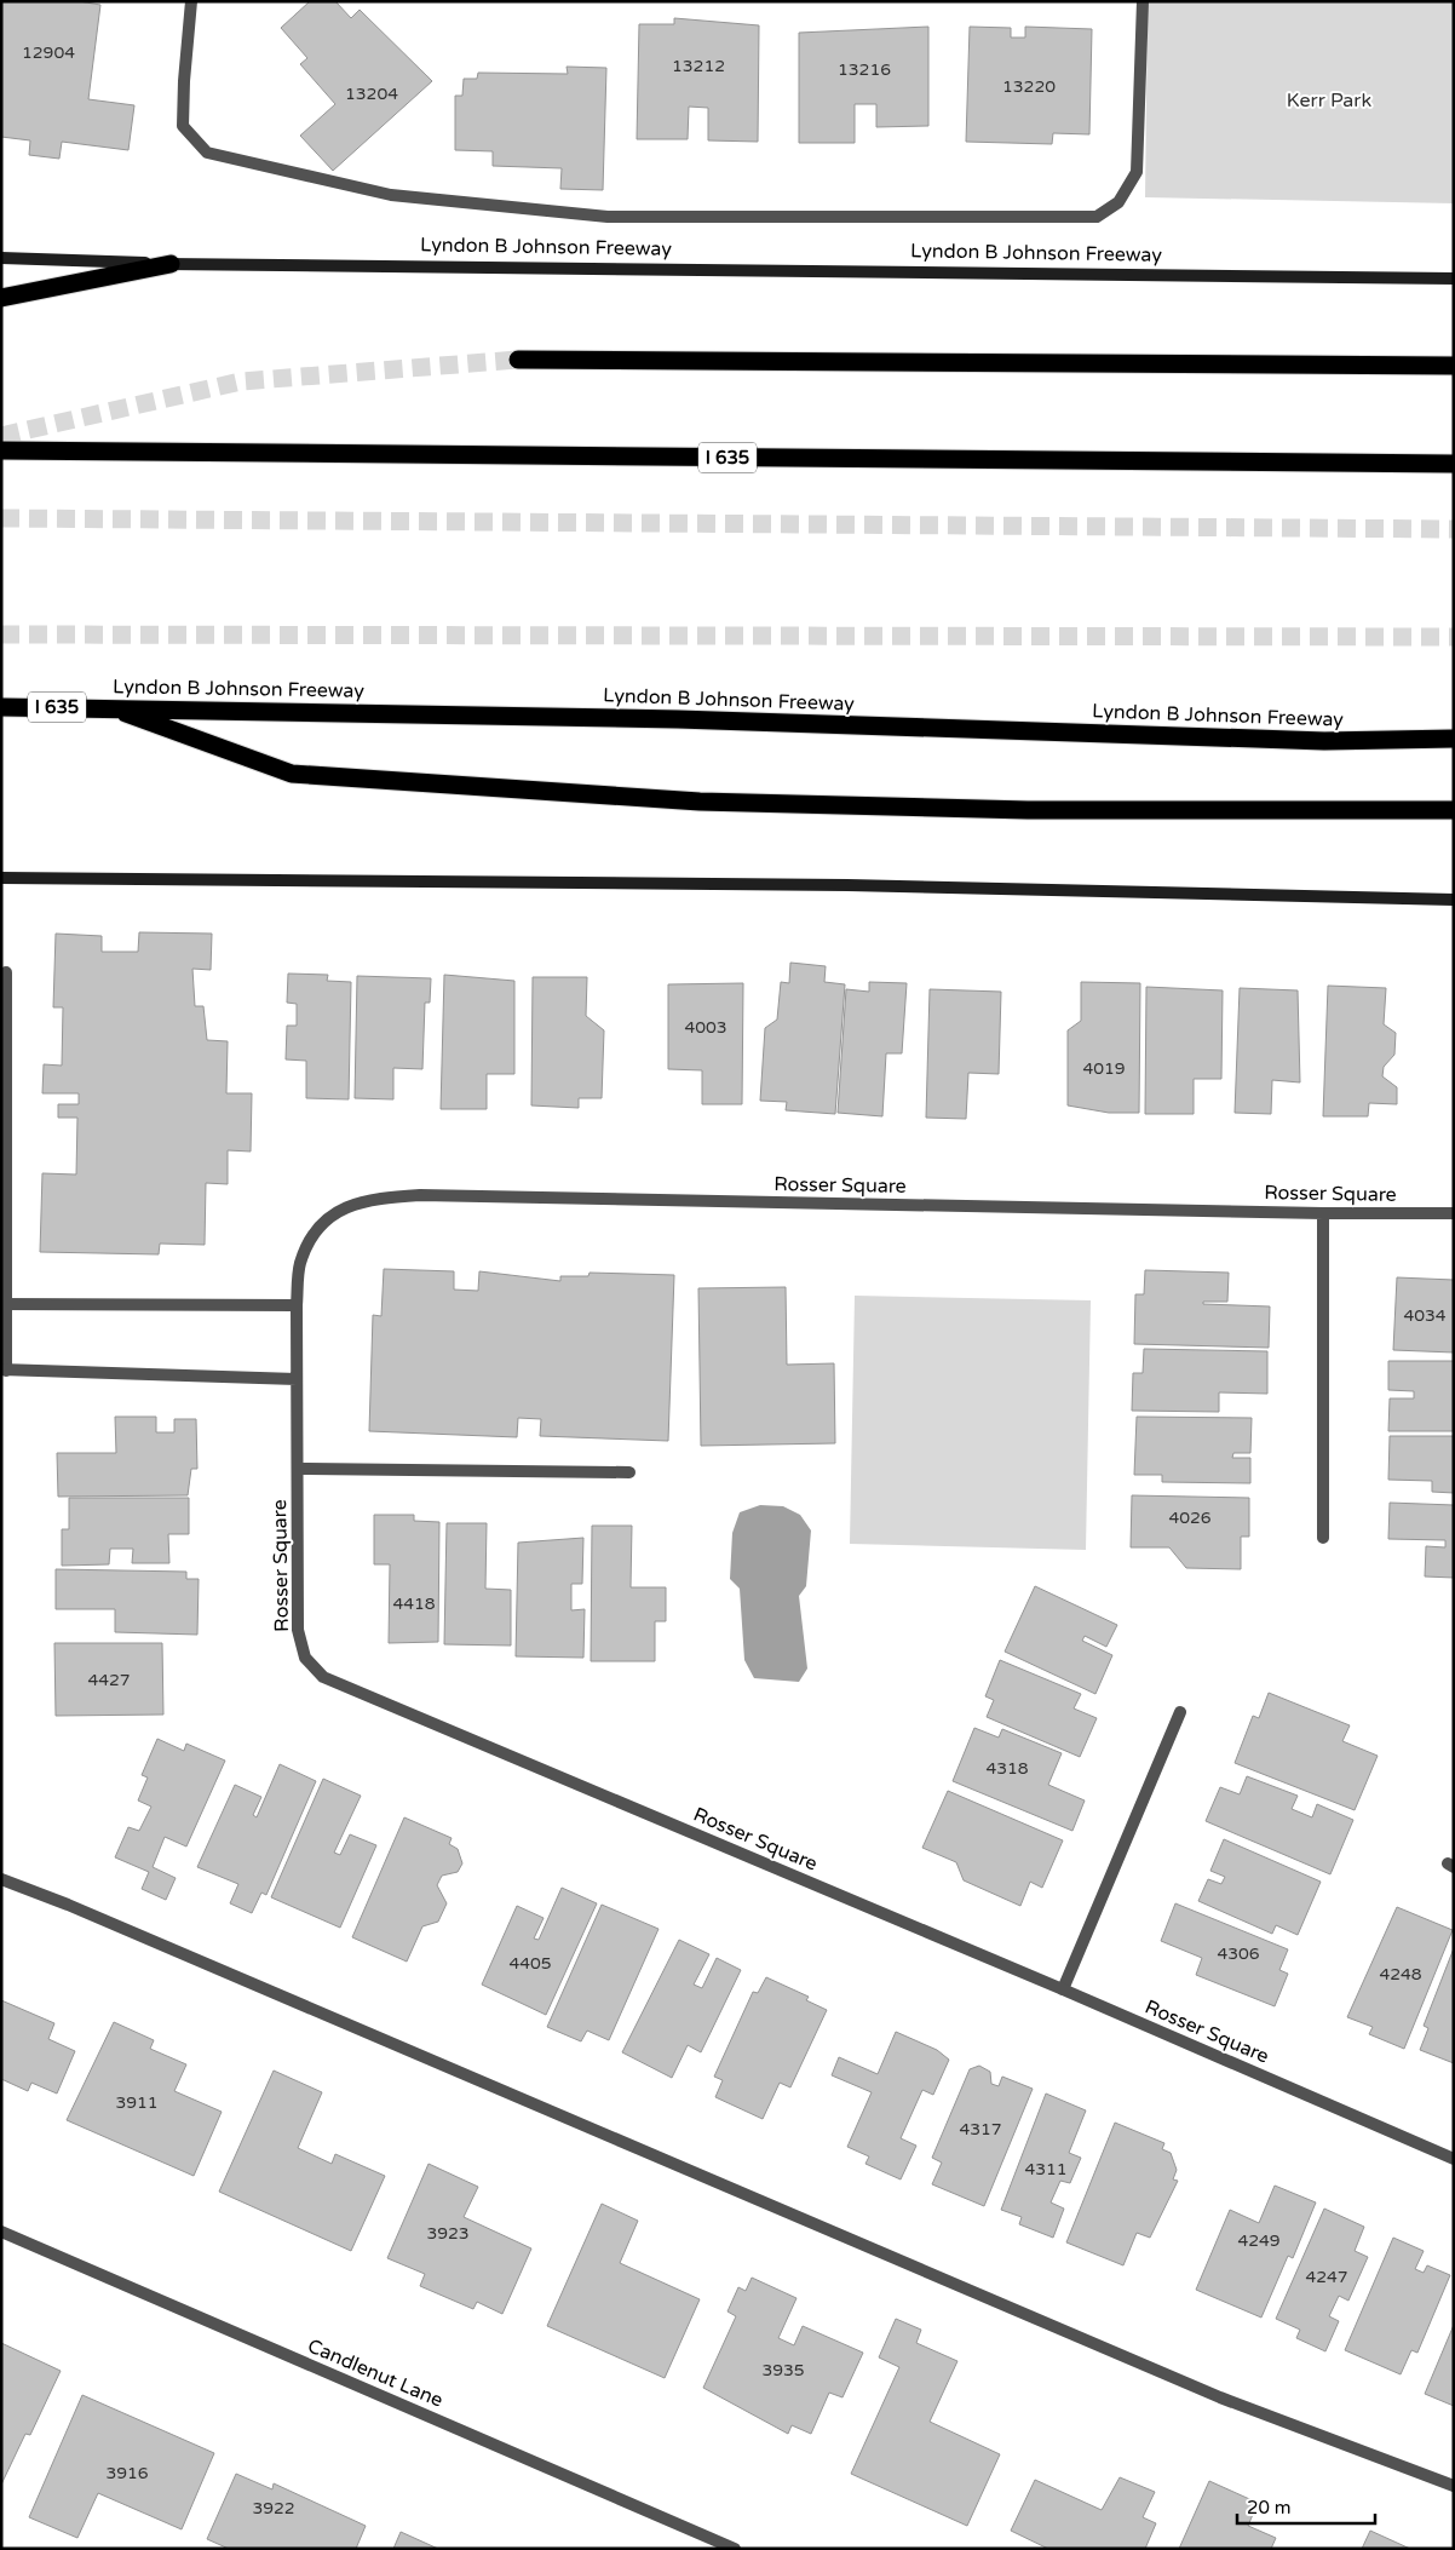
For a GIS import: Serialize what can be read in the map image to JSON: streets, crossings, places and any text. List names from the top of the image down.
{
  "streets": {
    "highway": ["Lyndon B Johnson Freeway", "I 635"],
    "street": ["Rosser Square", "Candlenut Lane"]
  },
  "parks": ["Kerr Park"],
  "house_numbers": [
    "12904",
    "13212",
    "13216",
    "13220",
    "13204",
    "4003",
    "4019",
    "4034",
    "4026",
    "4418",
    "4427",
    "4318",
    "4306",
    "4405",
    "4248",
    "3911",
    "4317",
    "4311",
    "3923",
    "4249",
    "4247",
    "3935",
    "3916",
    "3922"
  ],
  "scale_bar": "20 m"
}
